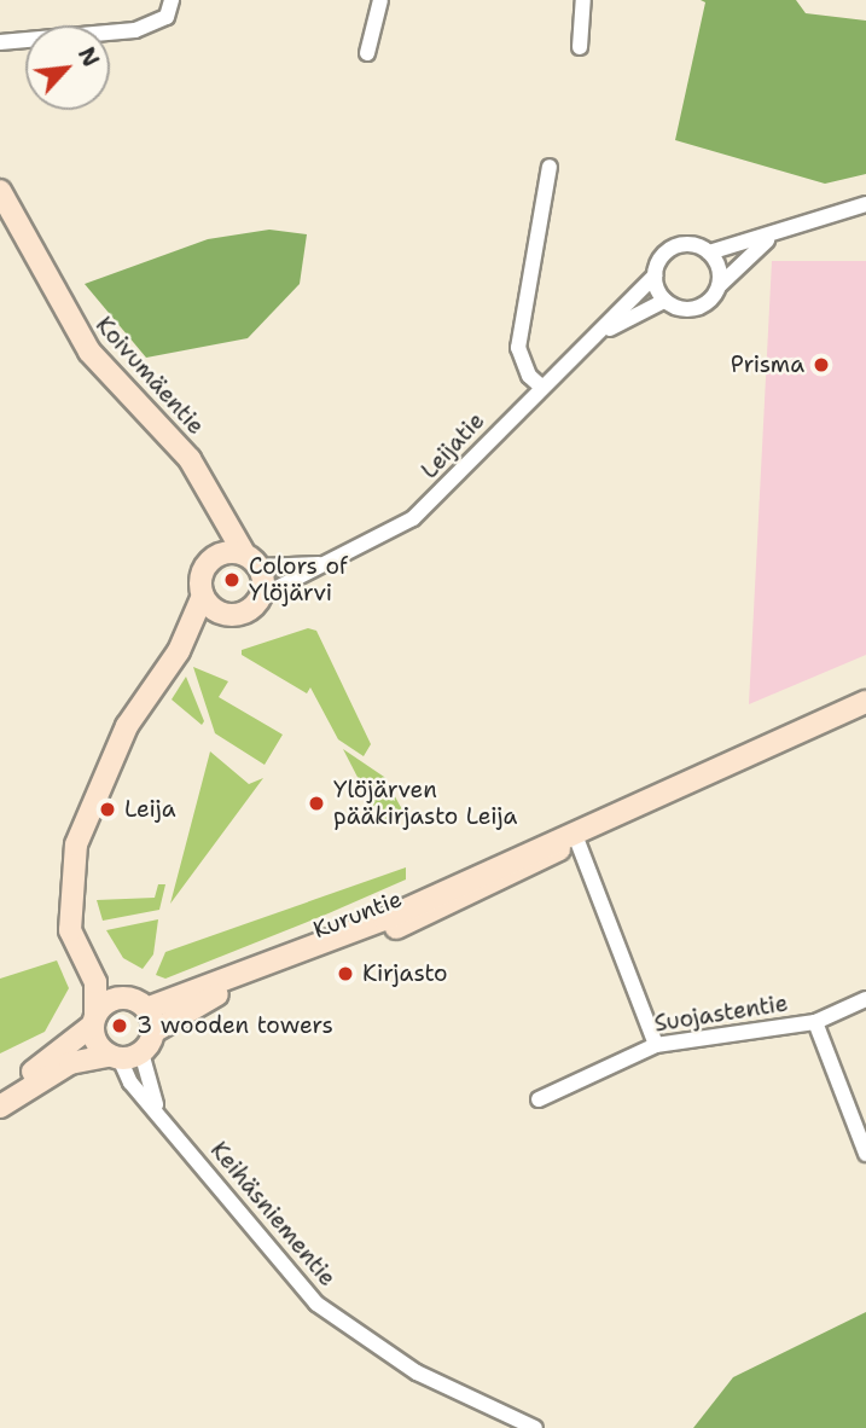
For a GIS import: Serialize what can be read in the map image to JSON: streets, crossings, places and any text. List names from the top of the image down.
{
  "streets": {
    "main road": ["Koivumäentie", "Kuruntie"],
    "street": ["Leijatie", "Suojastentie", "Keihäsniementie"]
  },
  "crossings": [
    ["Koivumäentie", "Leijatie"],
    ["Kuruntie", "Keihäsniementie"]
  ],
  "places": [
    "Prisma",
    "Colors of Ylöjärvi",
    "Ylöjärven pääkirjasto Leija",
    "Leija",
    "Kirjasto",
    "3 wooden towers"
  ],
  "north": "top right"
}
